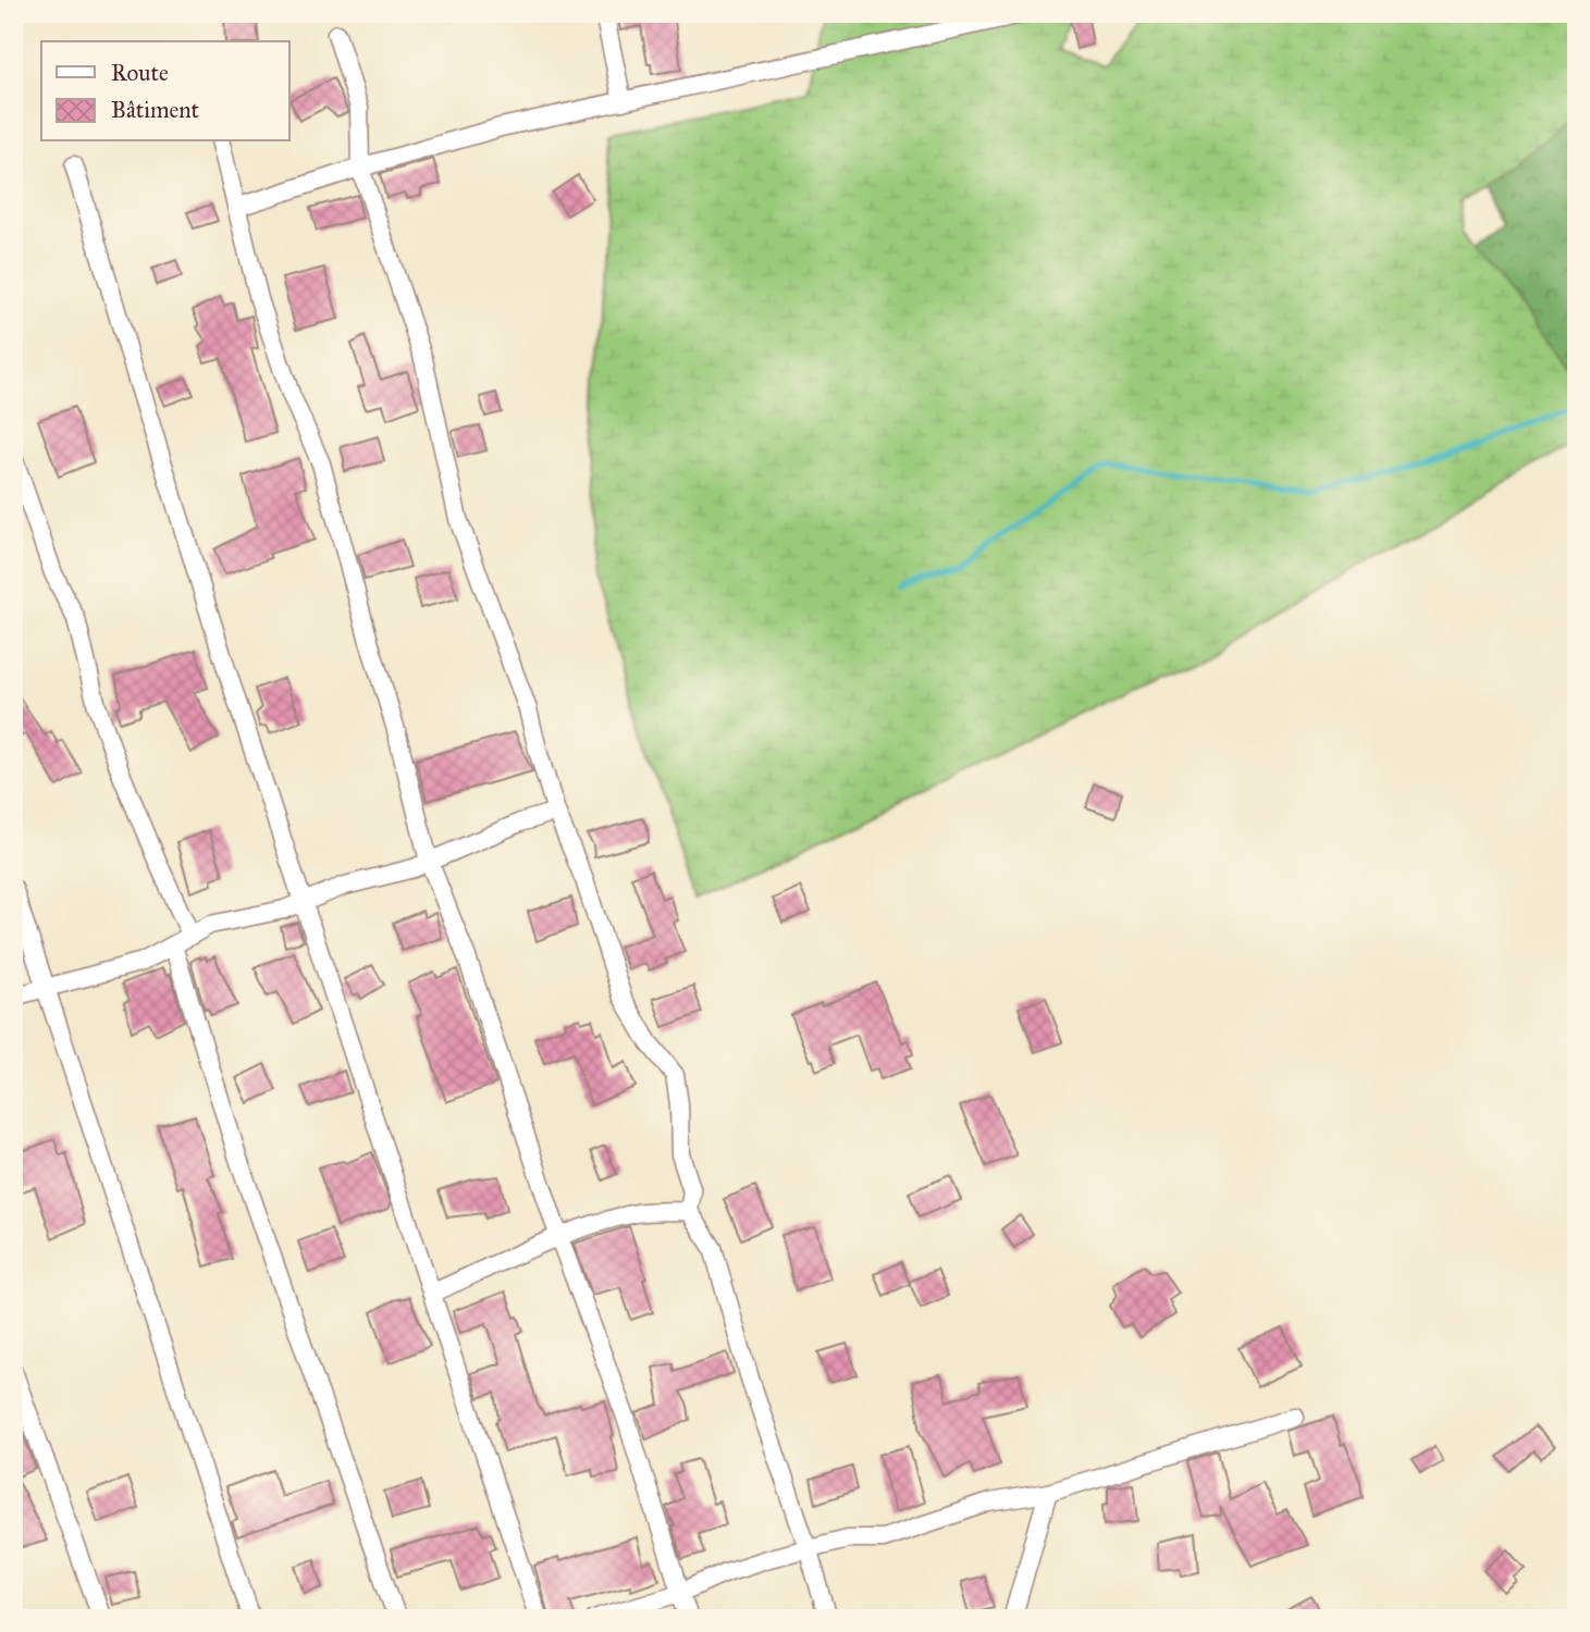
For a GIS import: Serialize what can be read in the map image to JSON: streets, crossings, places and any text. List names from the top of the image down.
{
  "legend": ["Route", "Bâtiment"]
}
